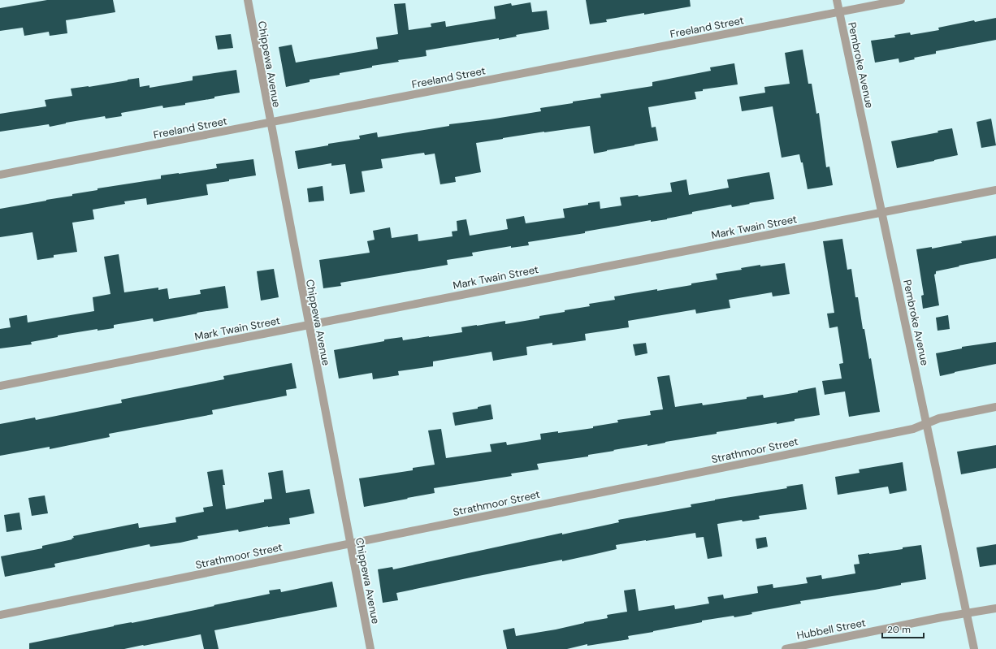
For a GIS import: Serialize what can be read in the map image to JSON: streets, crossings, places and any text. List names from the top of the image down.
{
  "streets": {
    "street": [
      "Freeland Street",
      "Chippewa Avenue",
      "Pembroke Avenue",
      "Mark Twain Street",
      "Strathmoor Street",
      "Hubbell Street"
    ]
  },
  "crossings": [
    ["Freeland Street", "Chippewa Avenue"],
    ["Freeland Street", "Pembroke Avenue"],
    ["Chippewa Avenue", "Mark Twain Street"],
    ["Chippewa Avenue", "Strathmoor Street"],
    ["Pembroke Avenue", "Mark Twain Street"],
    ["Pembroke Avenue", "Strathmoor Street"],
    ["Pembroke Avenue", "Hubbell Street"]
  ],
  "scale_bar": "20 m"
}
